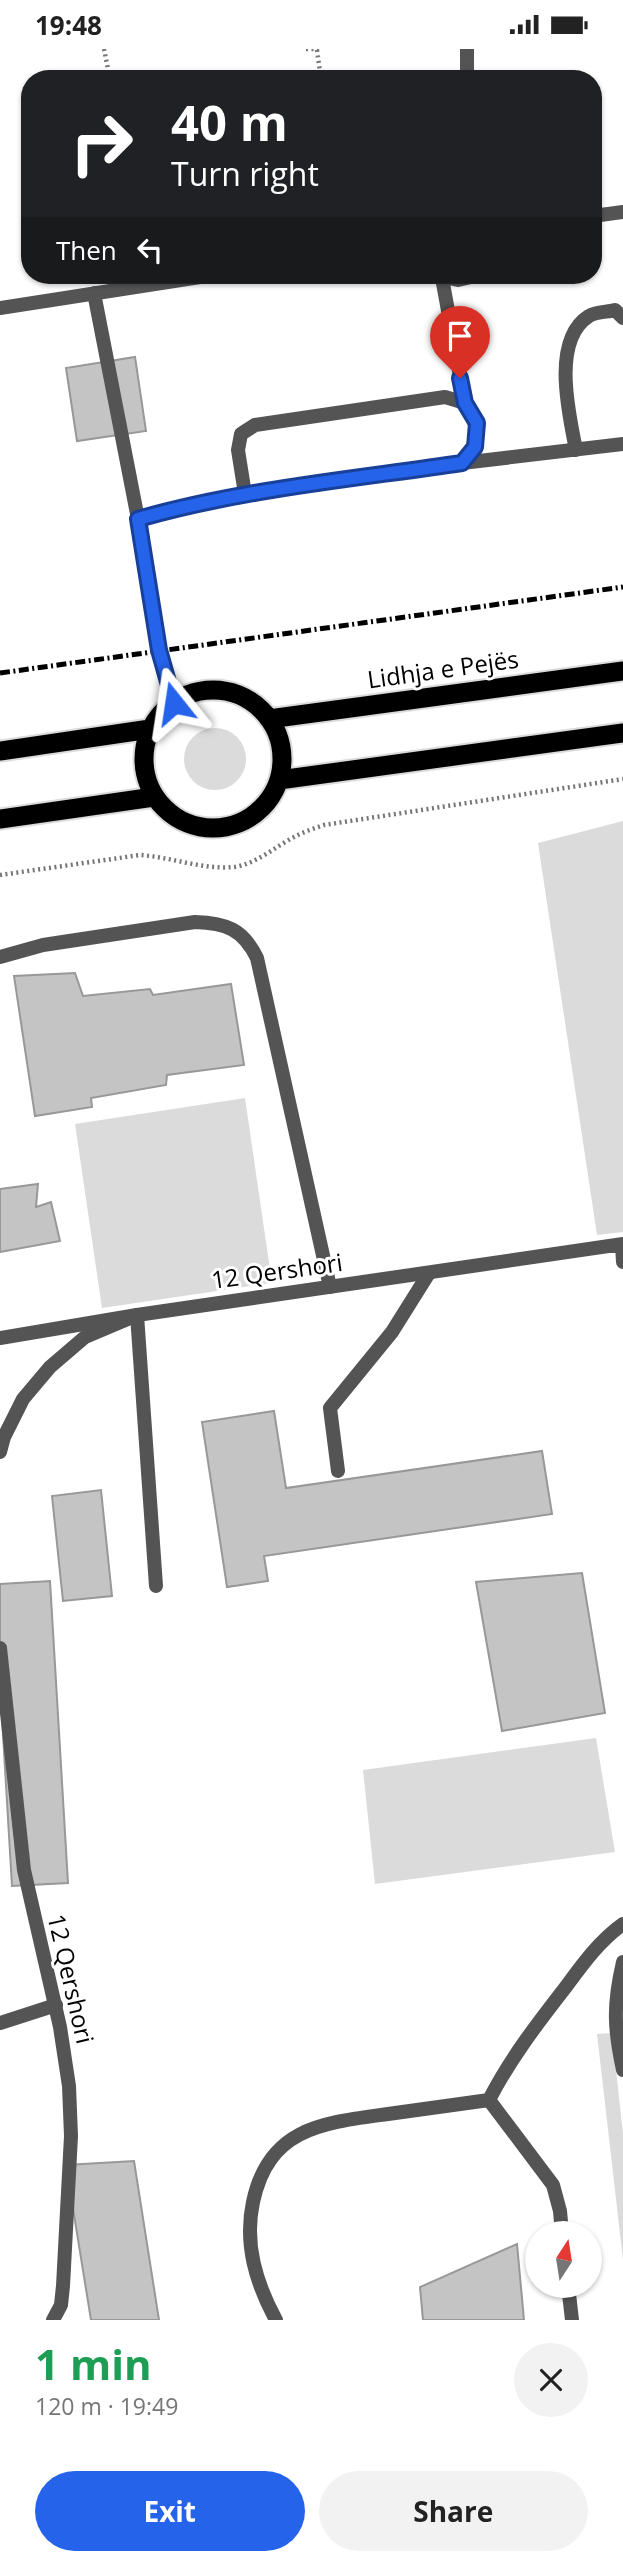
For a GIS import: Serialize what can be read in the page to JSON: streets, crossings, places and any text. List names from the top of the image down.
{
  "streets": {
    "highway": ["Lidhja e Pejës"],
    "street": ["12 Qershori"]
  },
  "north": "top",
  "page": {
    "status": "19:48",
    "turn": ["40 m", "Turn right"],
    "then": "Then",
    "heading": ["1 min", "120 m · 19:49"],
    "buttons": ["Exit", "Share"]
  }
}
